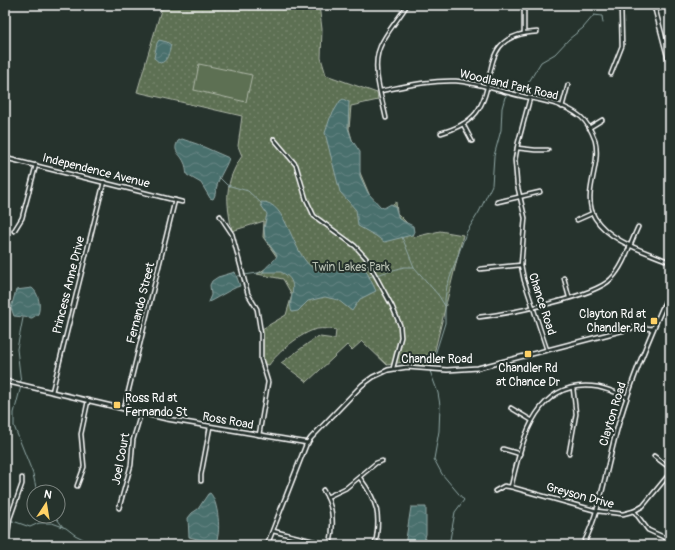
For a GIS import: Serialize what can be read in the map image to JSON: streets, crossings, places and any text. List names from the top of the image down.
{
  "streets": {
    "street": [
      "Woodland Park Road",
      "Independence Avenue",
      "Princess Anne Drive",
      "Fernando Street",
      "Chance Road",
      "Chandler Road",
      "Clayton Road",
      "Ross Road",
      "Joel Court",
      "Greyson Drive"
    ]
  },
  "crossings": [
    ["Woodland Park Road", "Chance Road"],
    ["Independence Avenue", "Princess Anne Drive"],
    ["Independence Avenue", "Fernando Street"],
    ["Princess Anne Drive", "Ross Road"],
    ["Fernando Street", "Ross Road"],
    ["Chance Road", "Chandler Road"],
    ["Chandler Road", "Clayton Road"],
    ["Chandler Road", "Ross Road"],
    ["Clayton Road", "Greyson Drive"],
    ["Ross Road", "Joel Court"]
  ],
  "parks": ["Twin Lakes Park"],
  "places": {
    "transit": ["Clayton Rd at Chandler Rd", "Chandler Rd at Chance Dr", "Ross Rd at Fernando St"]
  },
  "north": "top"
}
